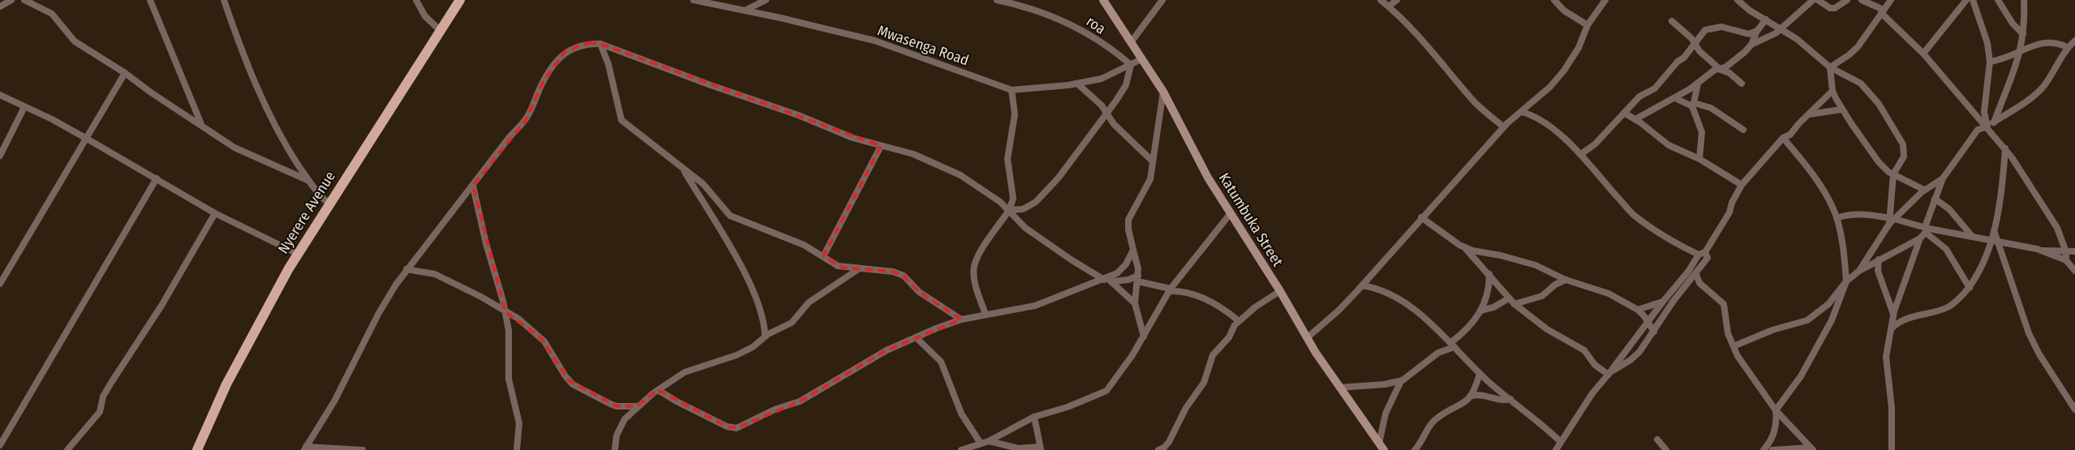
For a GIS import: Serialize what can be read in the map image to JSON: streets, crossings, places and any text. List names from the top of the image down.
{
  "streets": {
    "main road": ["Nyerere Avenue", "Katumbuka Street"],
    "street": ["roa", "Mwasenga Road"]
  },
  "crossings": [
    ["roa", "Mwasenga Road"],
    ["Mwasenga Road", "Katumbuka Street"]
  ]
}
